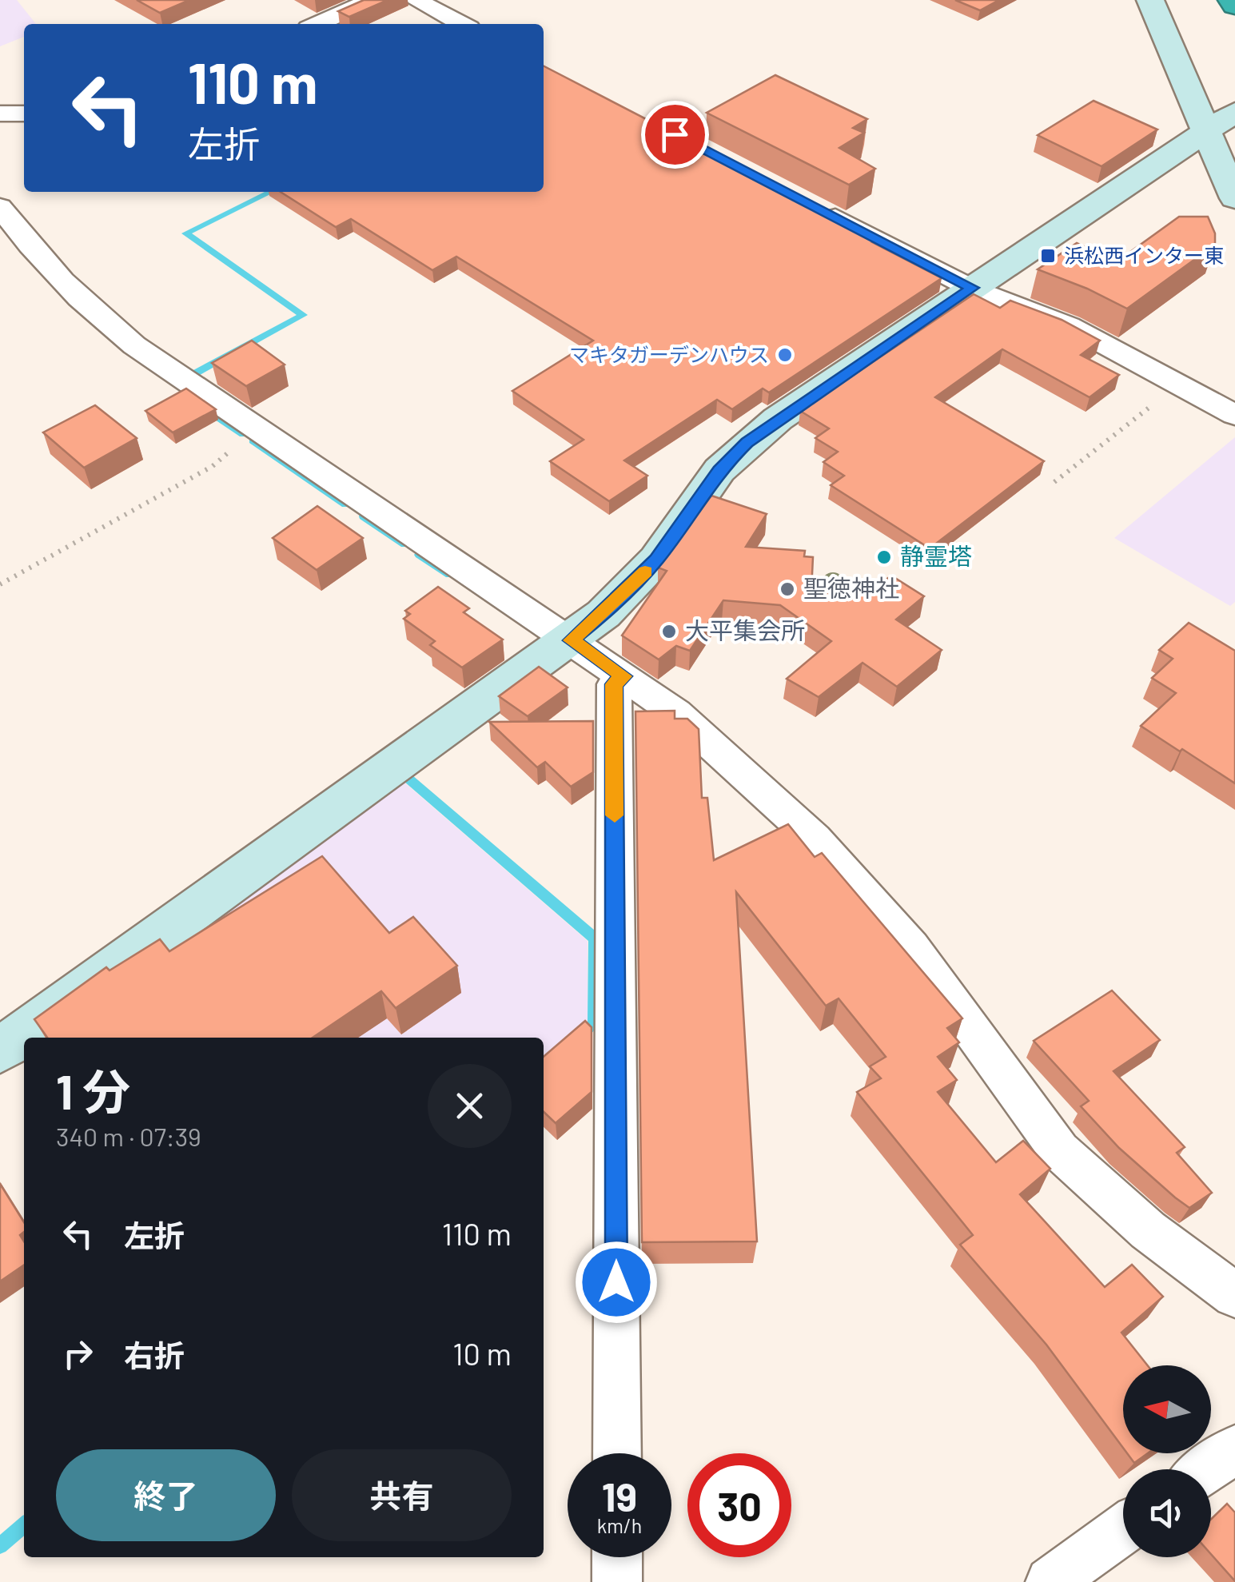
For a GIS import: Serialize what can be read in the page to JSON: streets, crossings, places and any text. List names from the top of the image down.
{
  "places": {
    "transit": ["浜松西インター東"],
    "other": [
      "マキタガーデンハウス",
      "静霊塔",
      "聖徳神社",
      "大平集会所"
    ]
  },
  "north": "left",
  "page": {
    "turn": ["110 m", "左折"],
    "heading": ["1 分", "340 m · 07:39"],
    "list": [
      {
        "name": "左折",
        "value": "110 m"
      },
      {
        "name": "右折",
        "value": "10 m"
      }
    ],
    "buttons": ["終了", "共有"],
    "speed": "19 km/h",
    "limit": "30"
  }
}
